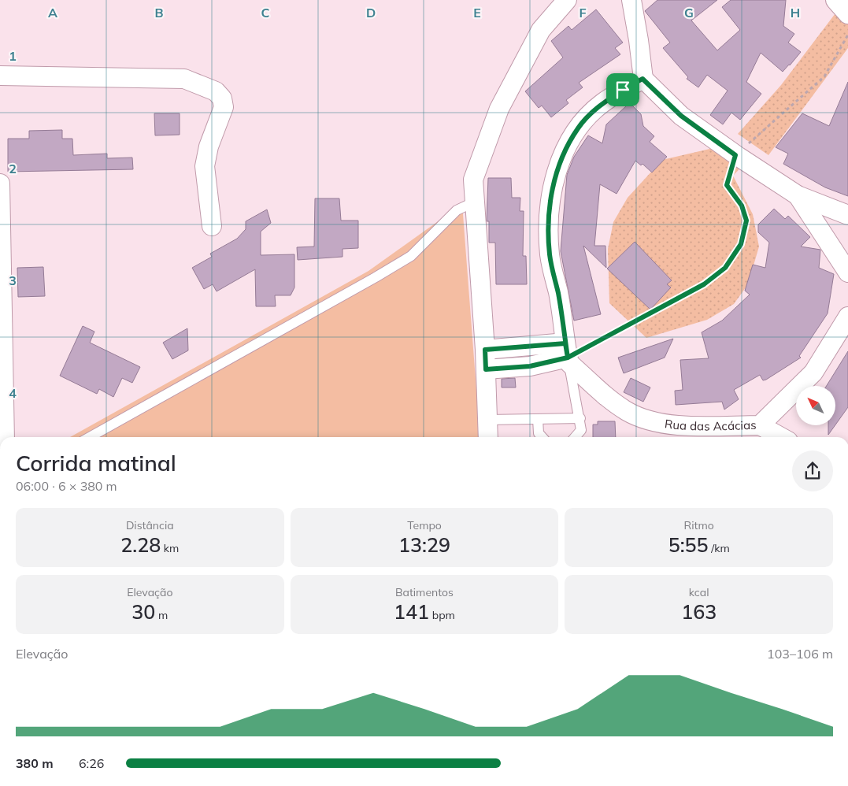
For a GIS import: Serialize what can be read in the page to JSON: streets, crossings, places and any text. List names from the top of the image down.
{
  "streets": {
    "street": ["Rua das Acácias"]
  },
  "north": "top left",
  "page": {
    "heading": ["Corrida matinal", "06:00 · 6 × 380 m"],
    "stats": [
      ["Distância", "2.28 km"],
      ["Tempo", "13:29"],
      ["Ritmo", "5:55 /km"],
      ["Elevação", "30 m"],
      ["Batimentos", "141 bpm"],
      ["kcal", "163"]
    ],
    "chart": ["Elevação", "103–106 m"],
    "list": [
      {
        "name": "380 m",
        "note": "6:26"
      }
    ]
  },
  "grid": {
    "columns": [
      "A",
      "B",
      "C",
      "D",
      "E",
      "F",
      "G",
      "H"
    ],
    "rows": [
      "1",
      "2",
      "3",
      "4"
    ]
  }
}
